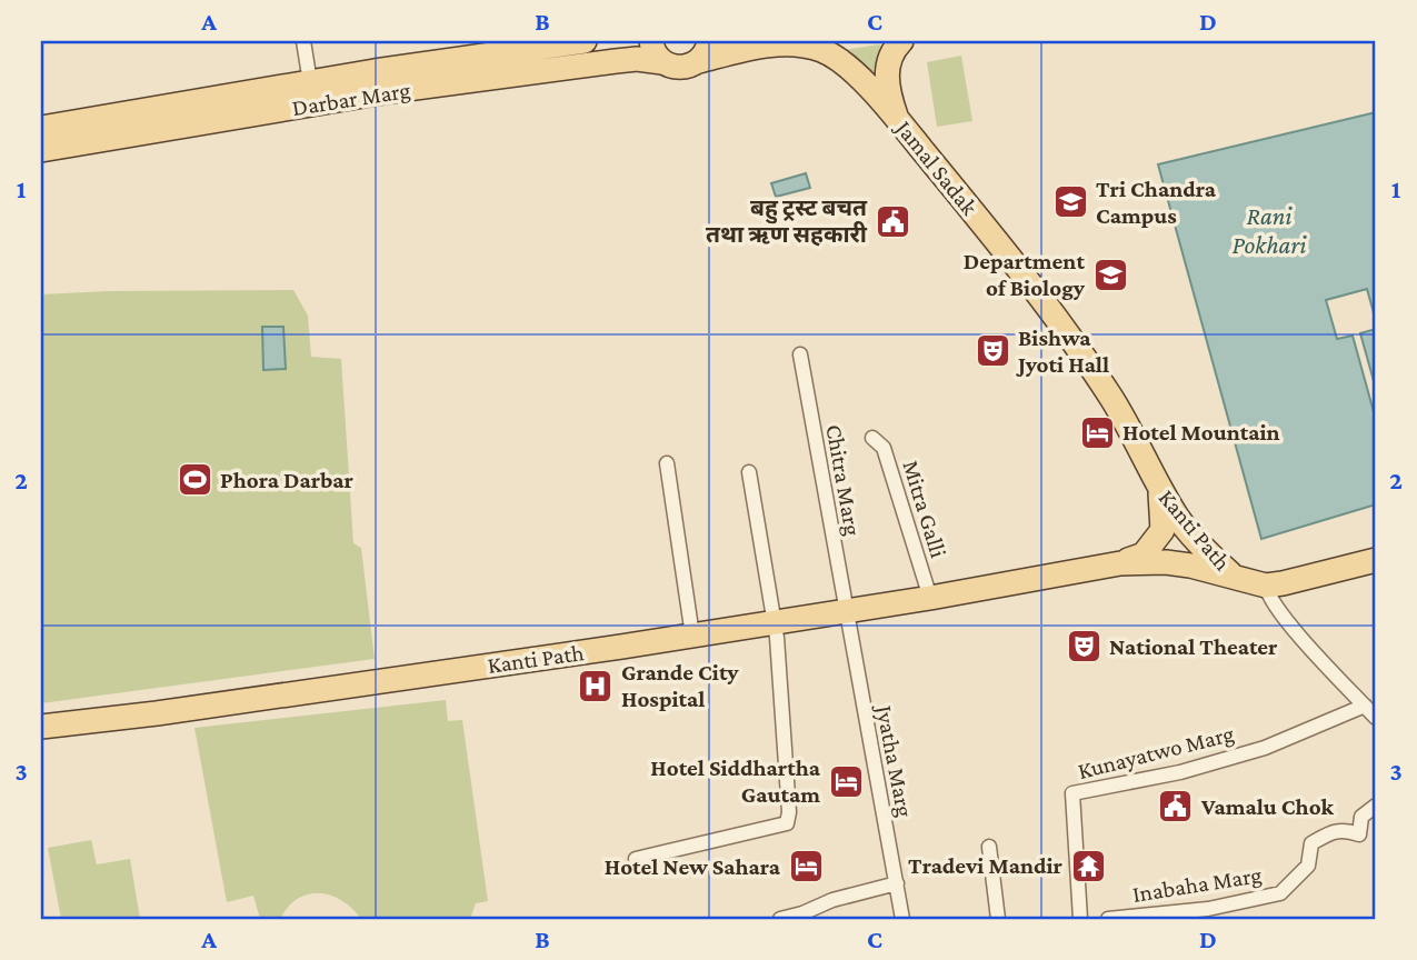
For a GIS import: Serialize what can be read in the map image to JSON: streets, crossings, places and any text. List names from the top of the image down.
{
  "streets": {
    "main road": ["Darbar Marg", "Jamal Sadak", "Kanti Path"],
    "street": [
      "Chitra Marg",
      "Mitra Galli",
      "Kunayatwo Marg",
      "Jyatha Marg",
      "Inabaha Marg"
    ]
  },
  "crossings": [
    ["Darbar Marg", "Jamal Sadak"],
    ["Jamal Sadak", "Kanti Path"],
    ["Chitra Marg", "Kanti Path"],
    ["Chitra Marg", "Jyatha Marg"],
    ["Mitra Galli", "Kanti Path"],
    ["Kanti Path", "Jyatha Marg"]
  ],
  "water": ["Rani Pokhari"],
  "places": {
    "school or university": ["Tri Chandra Campus", "Department of Biology"],
    "public building": ["बहु ट्रस्ट बचत तथा ऋण सहकारी", "Vamalu Chok"],
    "theatre": ["Bishwa Jyoti Hall", "National Theater"],
    "hotel": ["Hotel Mountain", "Hotel Siddhartha Gautam", "Hotel New Sahara"],
    "sports": ["Phora Darbar"],
    "hospital": ["Grande City Hospital"],
    "temple": ["Tradevi Mandir"]
  },
  "grid": {
    "columns": [
      "A",
      "B",
      "C",
      "D"
    ],
    "rows": ["1", "2", "3"]
  }
}
